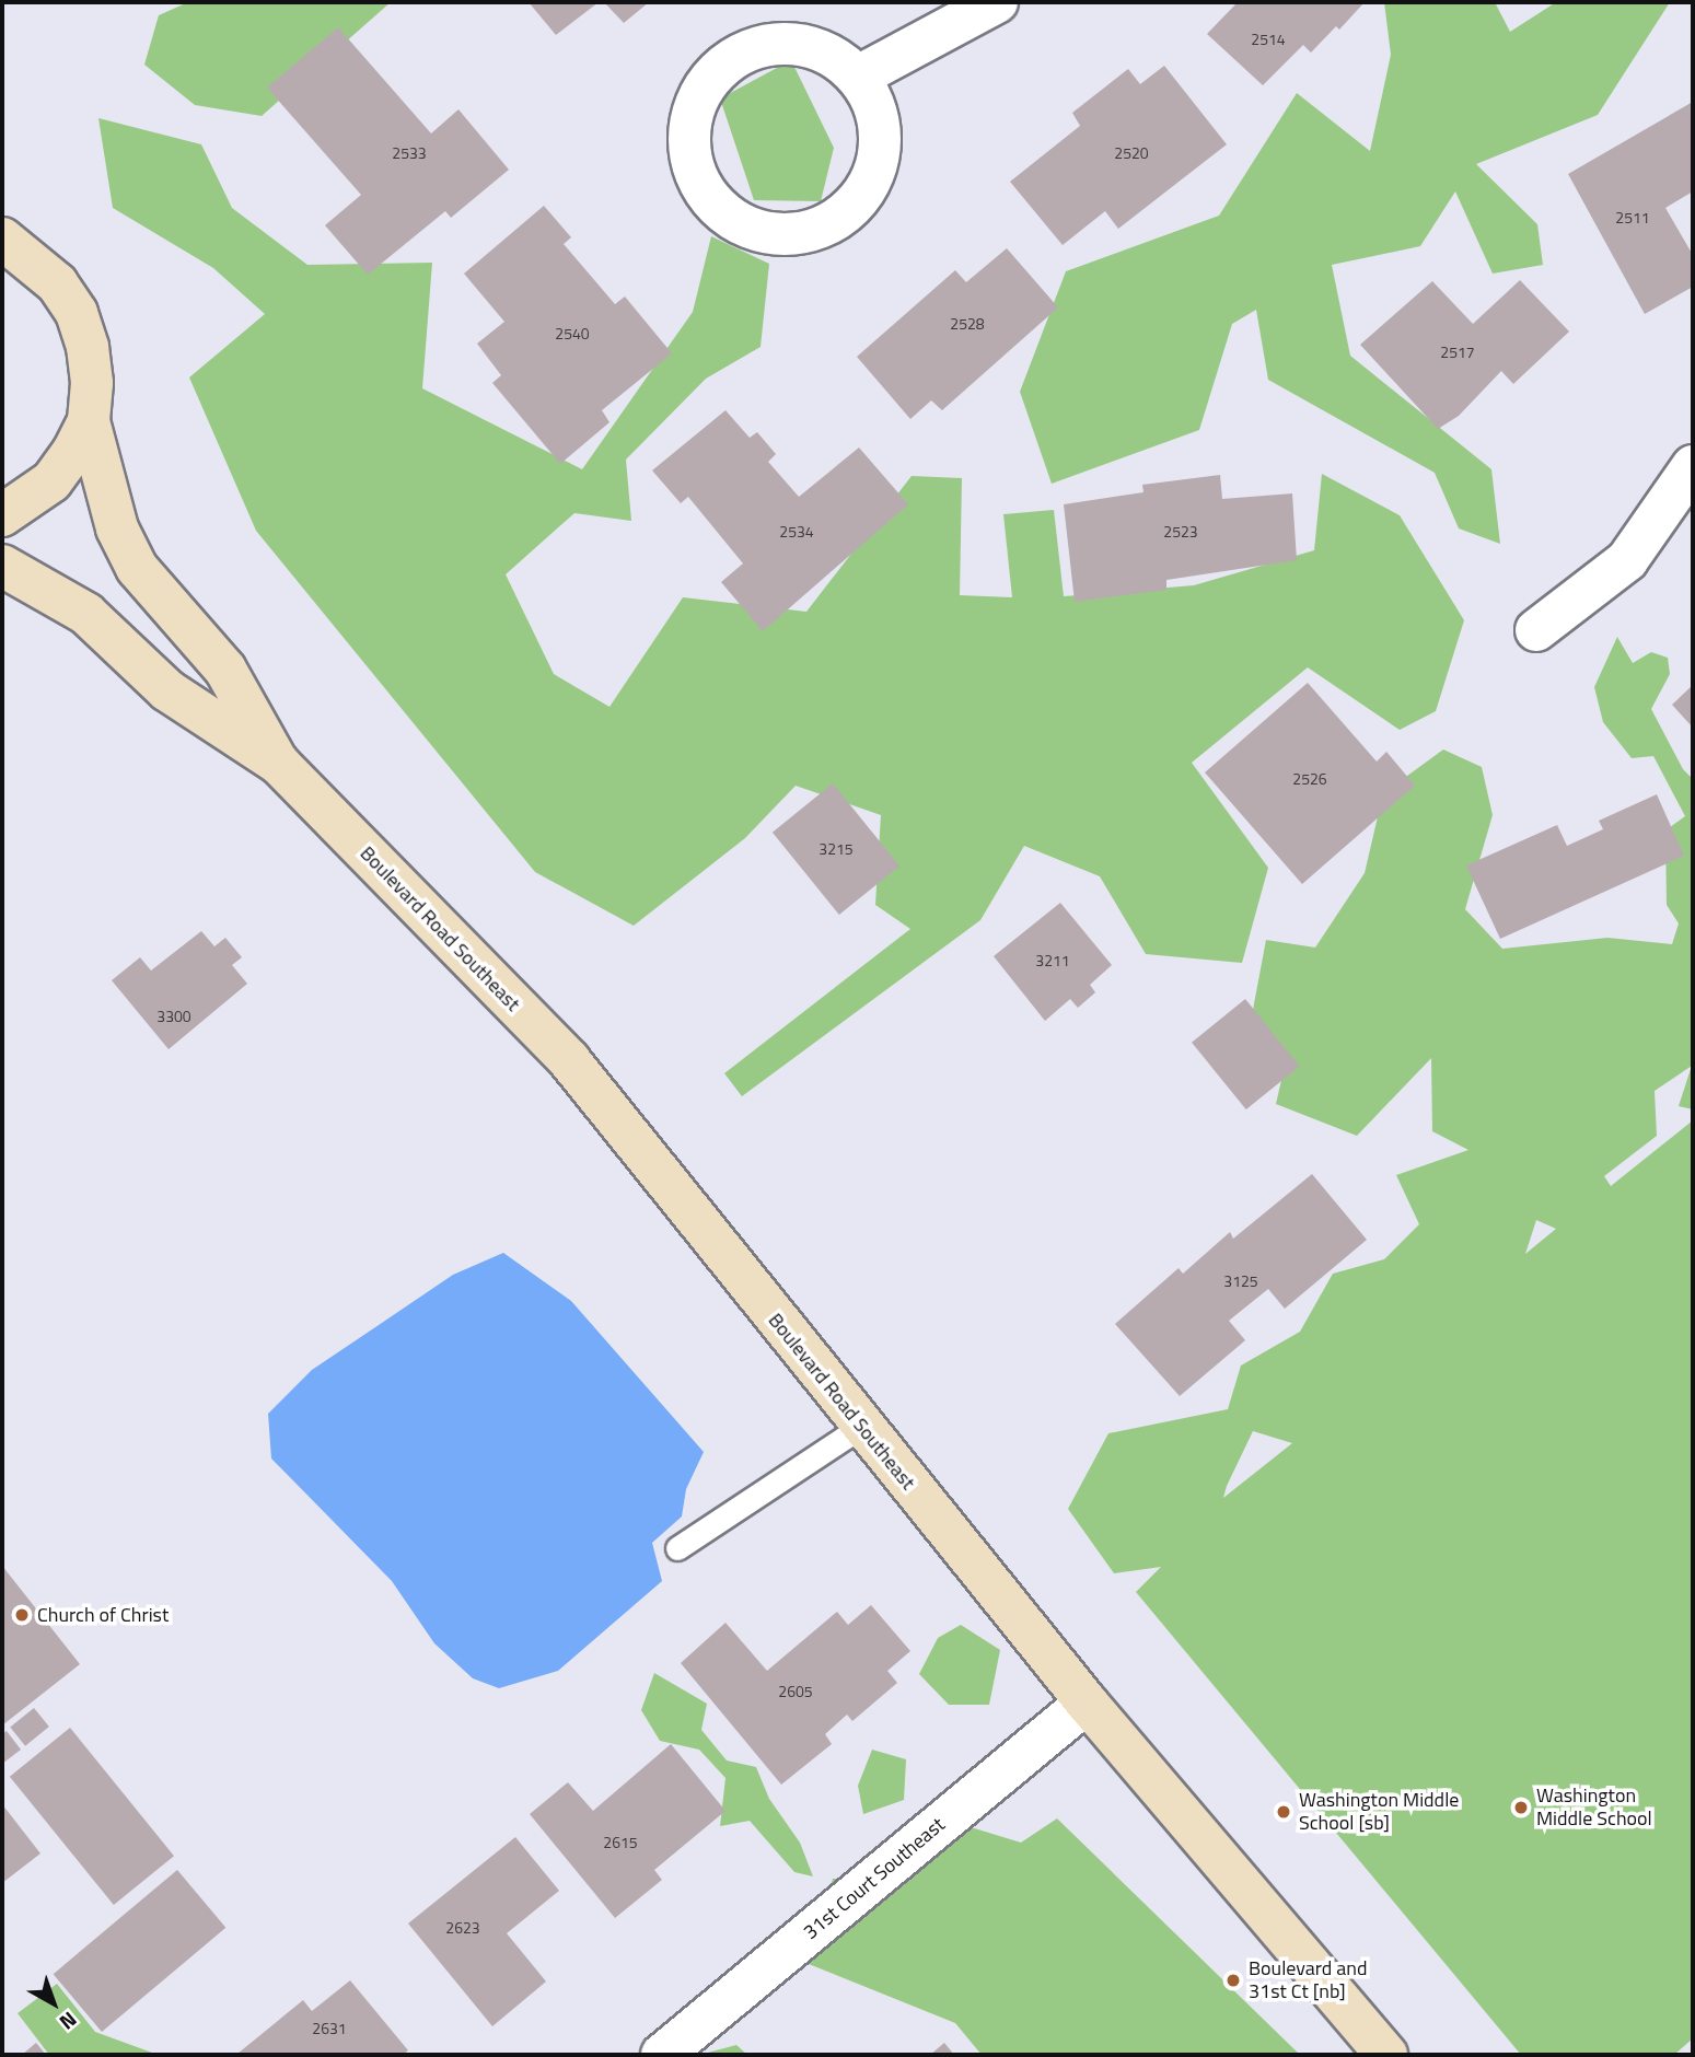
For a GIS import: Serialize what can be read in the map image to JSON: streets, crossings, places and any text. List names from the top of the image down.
{
  "streets": {
    "street": ["Boulevard Road Southeast", "31st Court Southeast"]
  },
  "crossings": [
    ["Boulevard Road Southeast", "31st Court Southeast"]
  ],
  "places": [
    "Church of Christ",
    "Washington Middle School",
    "Washington Middle School [sb]",
    "Boulevard and 31st Ct [nb]"
  ],
  "house_numbers": [
    "2514",
    "2533",
    "2520",
    "2511",
    "2528",
    "2540",
    "2517",
    "2534",
    "2523",
    "2526",
    "3215",
    "3211",
    "3300",
    "3125",
    "2605",
    "2615",
    "2623",
    "2631"
  ],
  "north": "bottom right"
}
